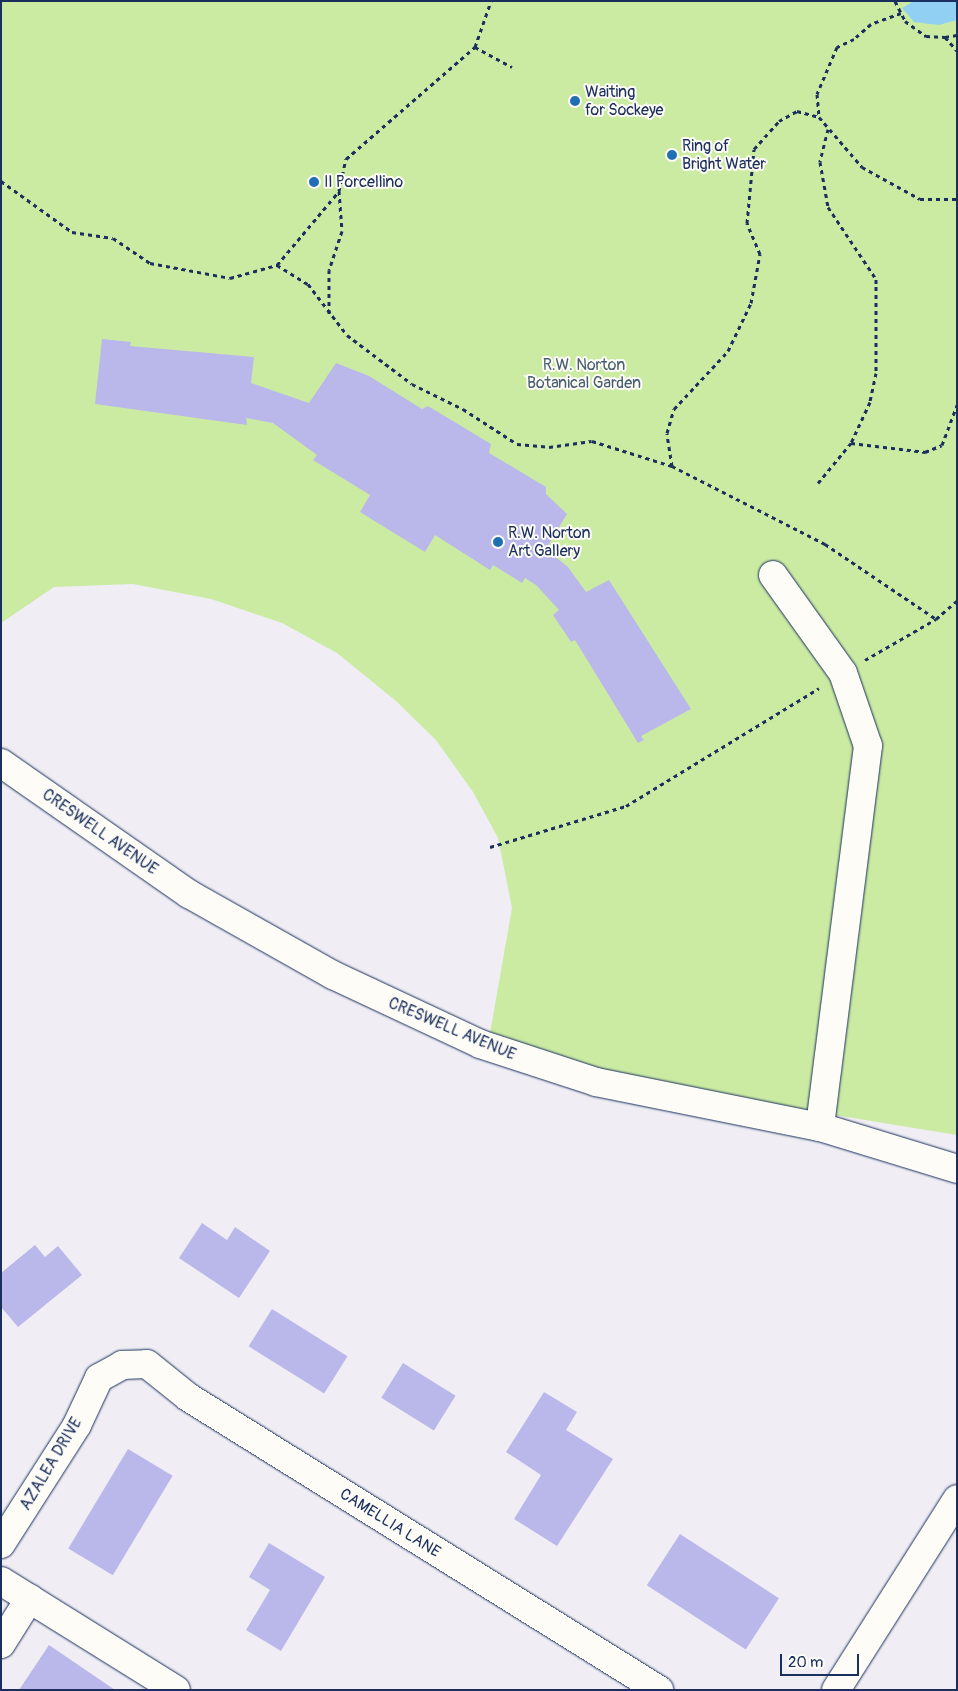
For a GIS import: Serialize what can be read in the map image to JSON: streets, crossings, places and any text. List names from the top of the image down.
{
  "streets": {
    "street": ["CRESWELL AVENUE", "AZALEA DRIVE", "CAMELLIA LANE"]
  },
  "crossings": [
    ["AZALEA DRIVE", "CAMELLIA LANE"]
  ],
  "parks": ["R.W. Norton Botanical Garden"],
  "places": [
    "Waiting for Sockeye",
    "Ring of Bright Water",
    "Il Porcellino",
    "R.W. Norton Art Gallery"
  ],
  "scale_bar": "20 m"
}
